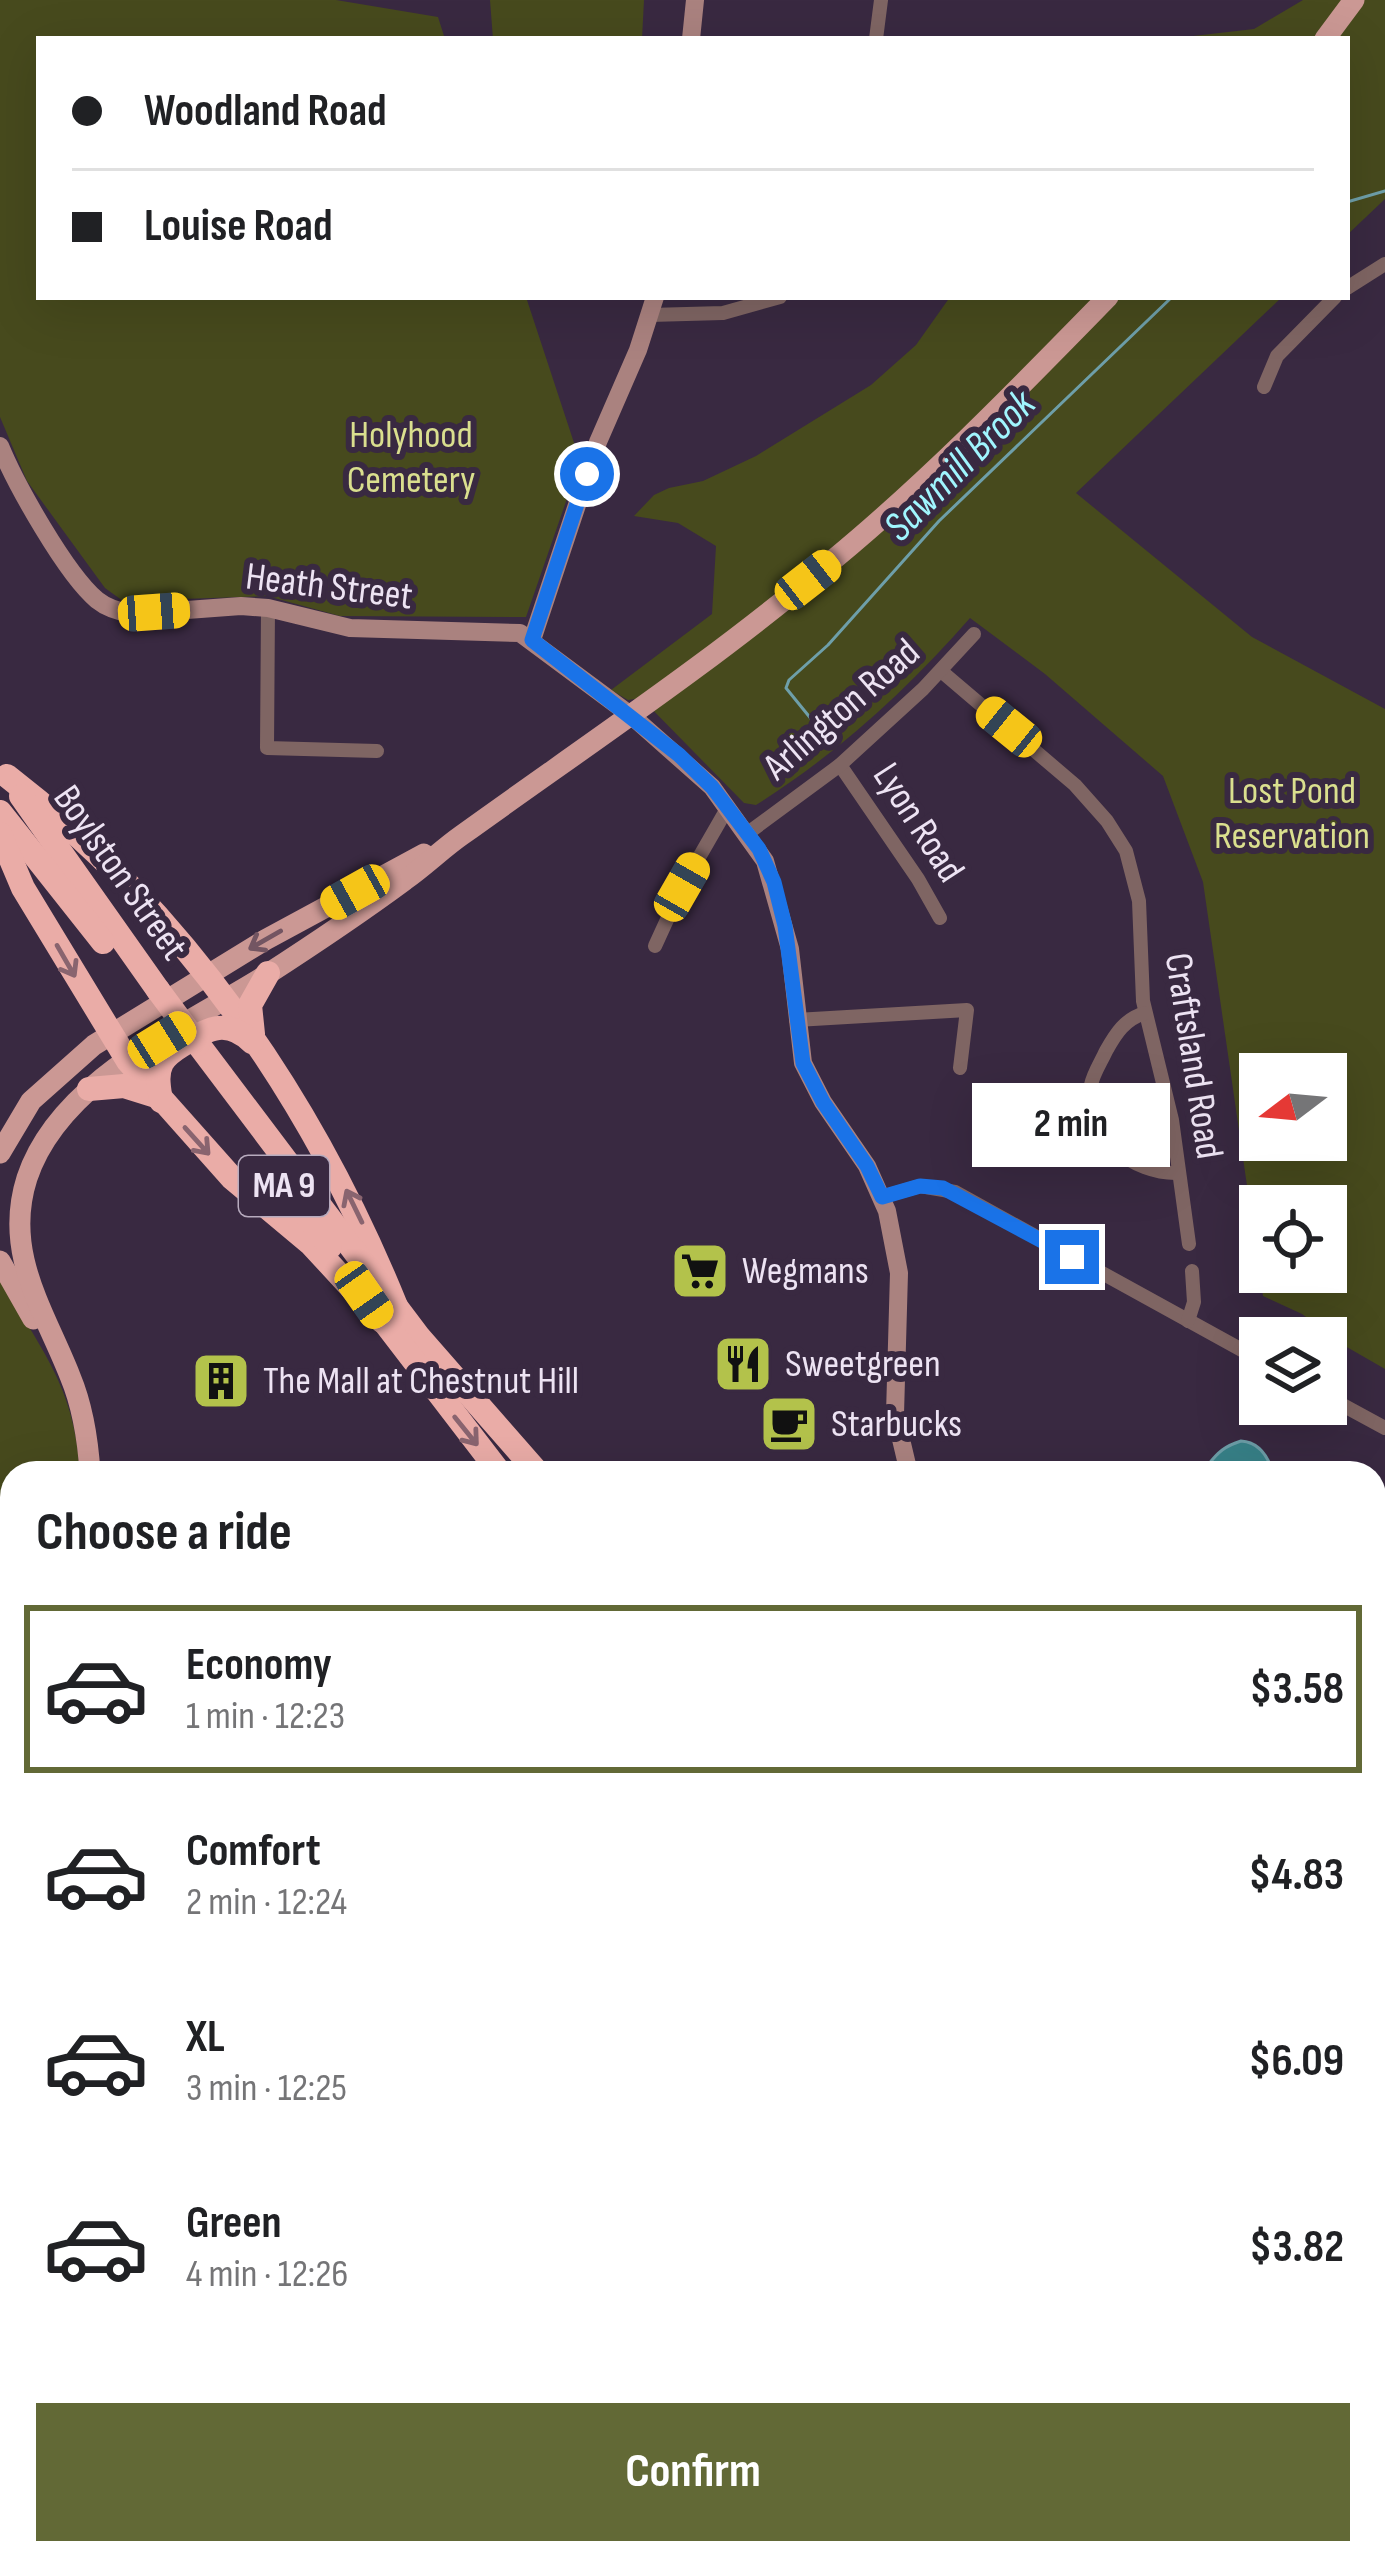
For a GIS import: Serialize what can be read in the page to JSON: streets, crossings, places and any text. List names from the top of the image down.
{
  "streets": {
    "highway": ["Boylston Street", "MA 9"],
    "street": [
      "Heath Street",
      "Arlington Road",
      "Lyon Road",
      "Craftsland Road"
    ]
  },
  "crossings": [
    ["Heath Street", "Arlington Road"],
    ["Arlington Road", "Lyon Road"],
    ["Arlington Road", "Craftsland Road"]
  ],
  "water": ["Sawmill Brook"],
  "parks": ["Holyhood Cemetery", "Lost Pond Reservation"],
  "places": {
    "supermarket": ["Wegmans"],
    "restaurant": ["Sweetgreen"],
    "building": ["The Mall at Chestnut Hill"],
    "cafe": ["Starbucks"]
  },
  "north": "left",
  "page": {
    "banner": ["Woodland Road", "Louise Road"],
    "bubble": "2 min",
    "heading": "Choose a ride",
    "list": [
      {
        "name": "Economy",
        "note": "1 min · 12:23",
        "value": "$3.58"
      },
      {
        "name": "Comfort",
        "note": "2 min · 12:24",
        "value": "$4.83"
      },
      {
        "name": "XL",
        "note": "3 min · 12:25",
        "value": "$6.09"
      },
      {
        "name": "Green",
        "note": "4 min · 12:26",
        "value": "$3.82"
      }
    ],
    "buttons": "Confirm"
  }
}
